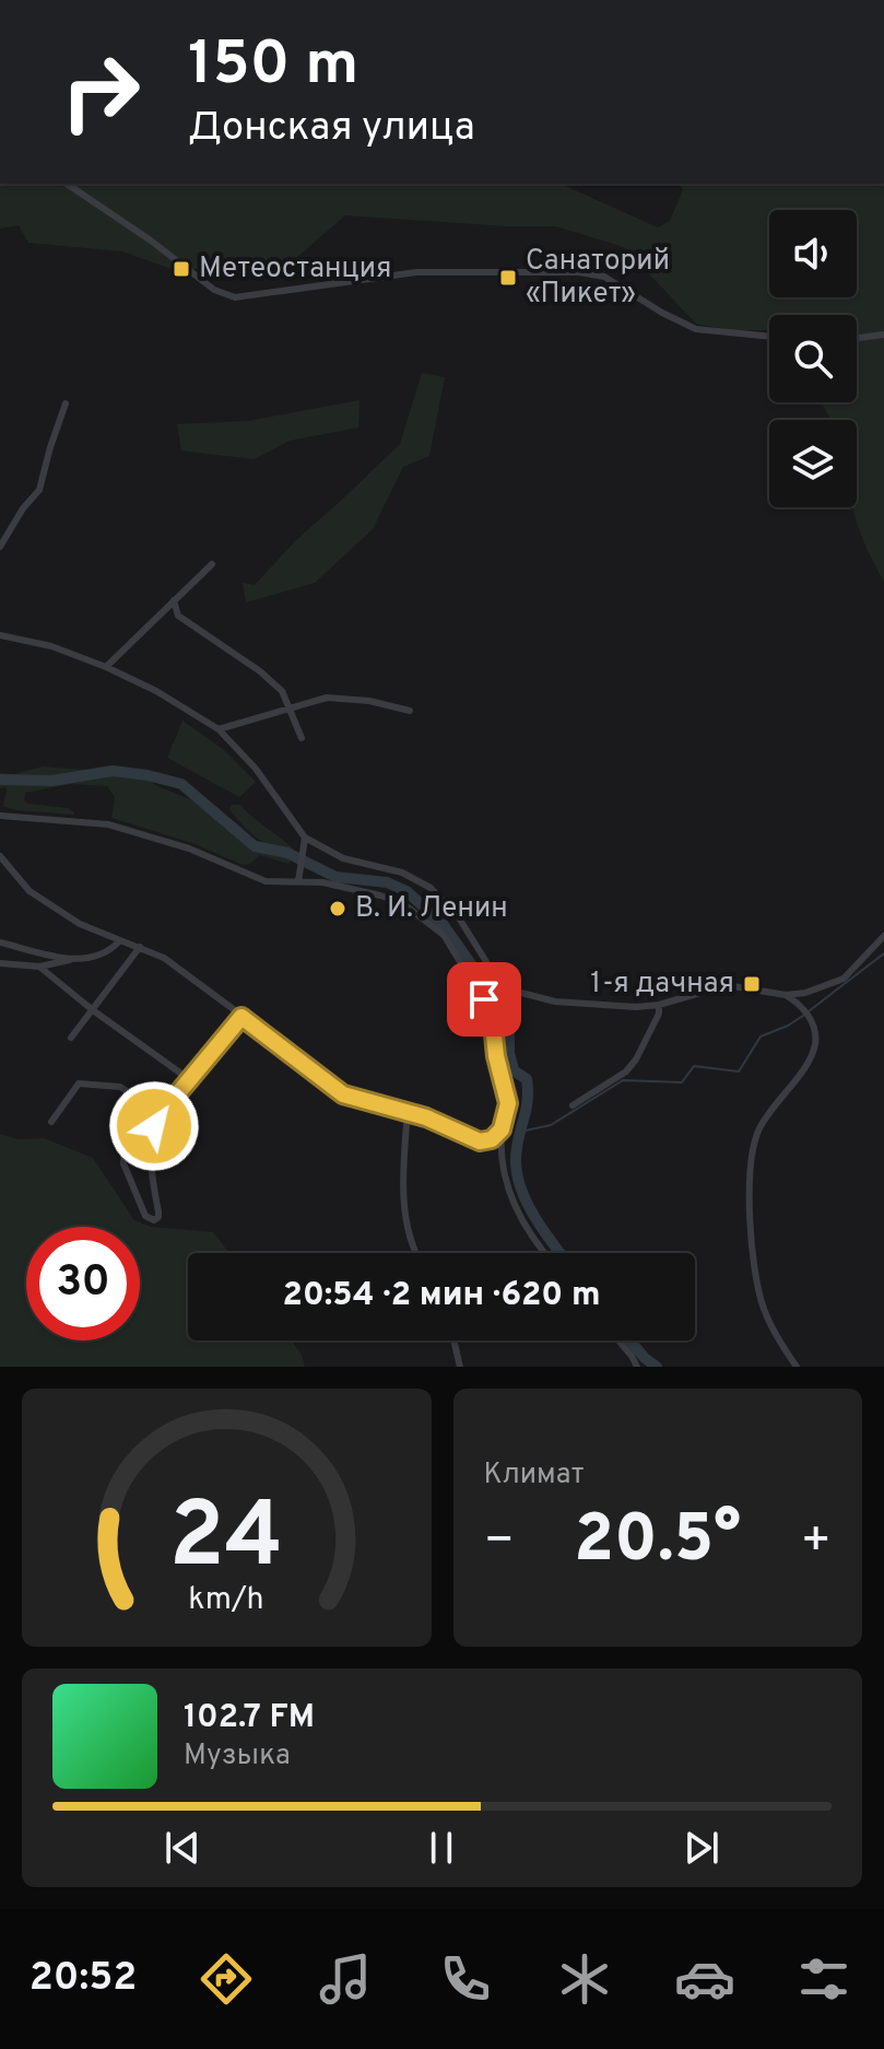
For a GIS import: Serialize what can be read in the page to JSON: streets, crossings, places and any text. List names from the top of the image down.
{
  "places": {
    "transit": ["Метеостанция", "Санаторий «Пикет»", "1-я дачная"],
    "other": ["В. И. Ленин"]
  },
  "page": {
    "turn": ["150 m", "Донская улица"],
    "limit": "30",
    "trip": "20:54 · 2 мин · 620 m",
    "tile": "Климат",
    "heat": ["−", "20.5°", "+"],
    "song": ["102.7 FM", "Музыка"],
    "tabs": "20:52",
    "gauge": ["24", "km/h"]
  }
}
